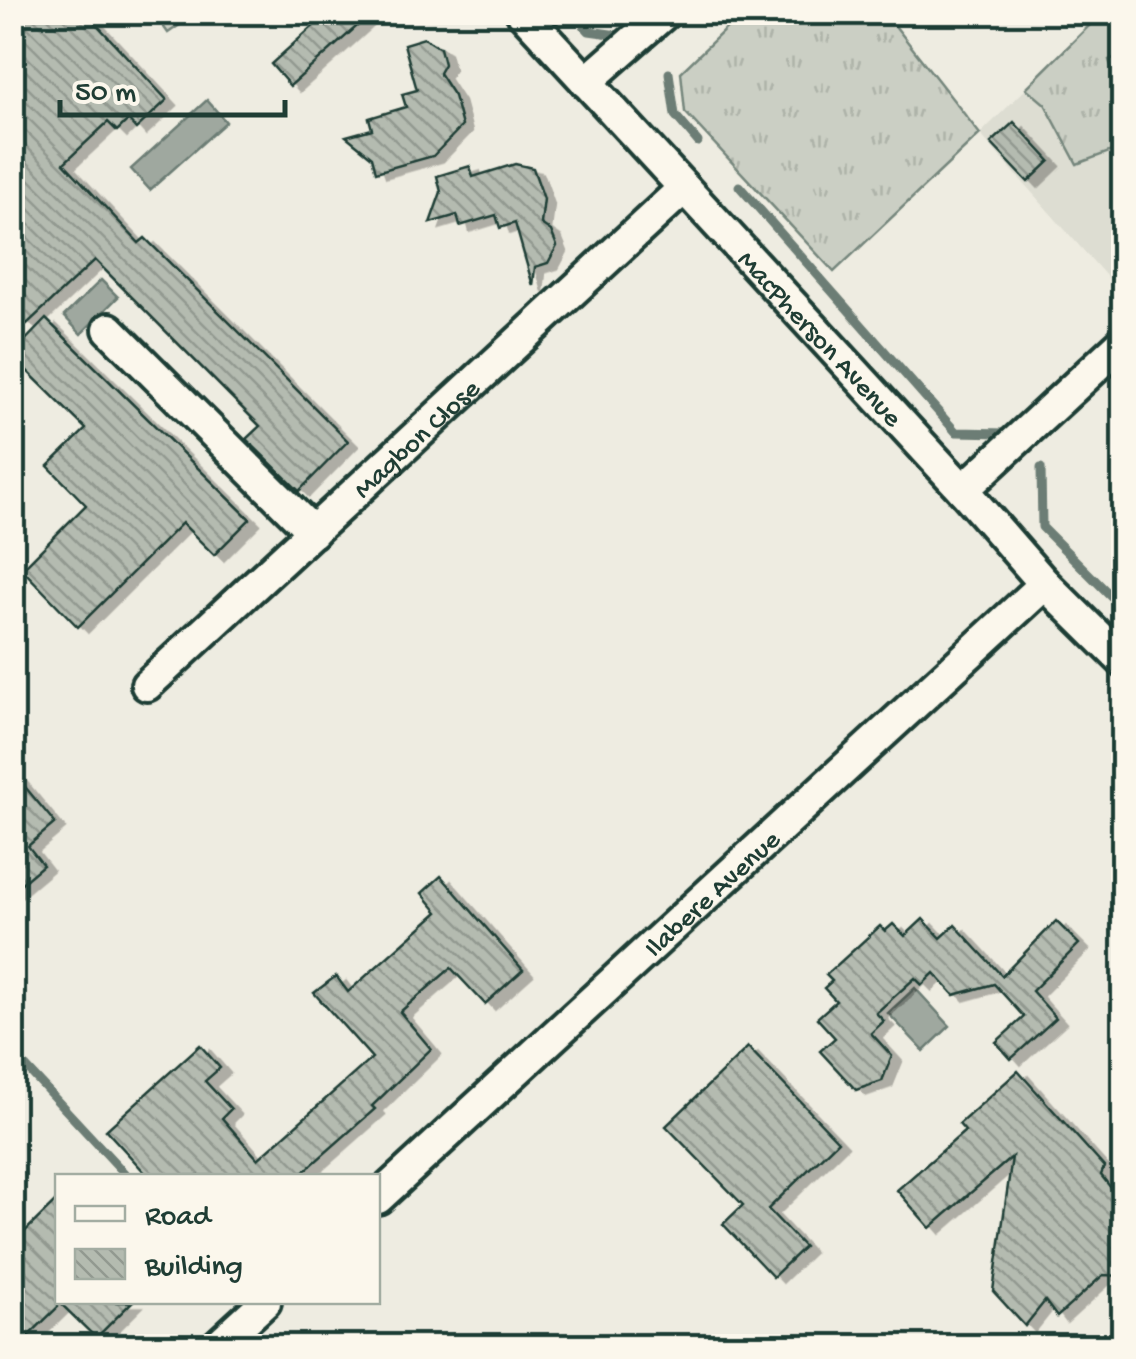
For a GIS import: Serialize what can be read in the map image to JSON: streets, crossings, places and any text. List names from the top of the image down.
{
  "streets": {
    "street": ["MacPherson Avenue", "Magbon Close", "Ilabere Avenue"]
  },
  "crossings": [
    ["MacPherson Avenue", "Magbon Close"],
    ["MacPherson Avenue", "Ilabere Avenue"]
  ],
  "legend": ["Road", "Building"],
  "scale_bar": "50 m"
}
